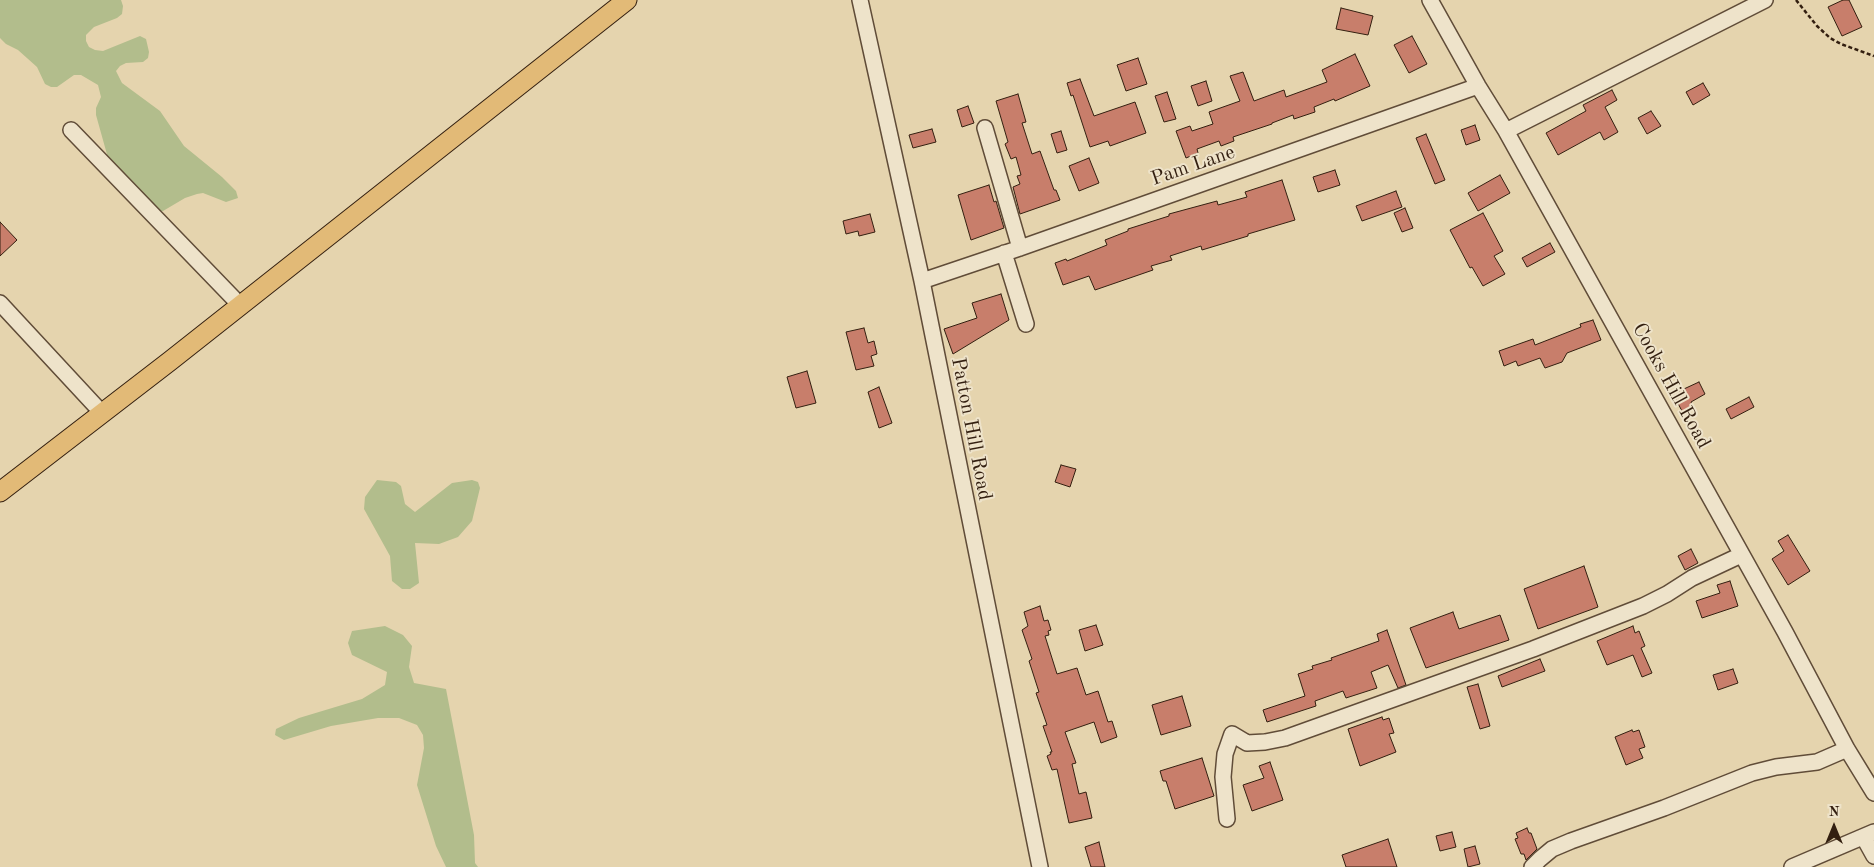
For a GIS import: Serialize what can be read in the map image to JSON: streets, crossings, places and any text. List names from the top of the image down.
{
  "streets": {
    "street": ["Pam Lane", "Cooks Hill Road", "Patton Hill Road"]
  },
  "crossings": [
    ["Pam Lane", "Cooks Hill Road"],
    ["Pam Lane", "Patton Hill Road"]
  ],
  "north": "top"
}
